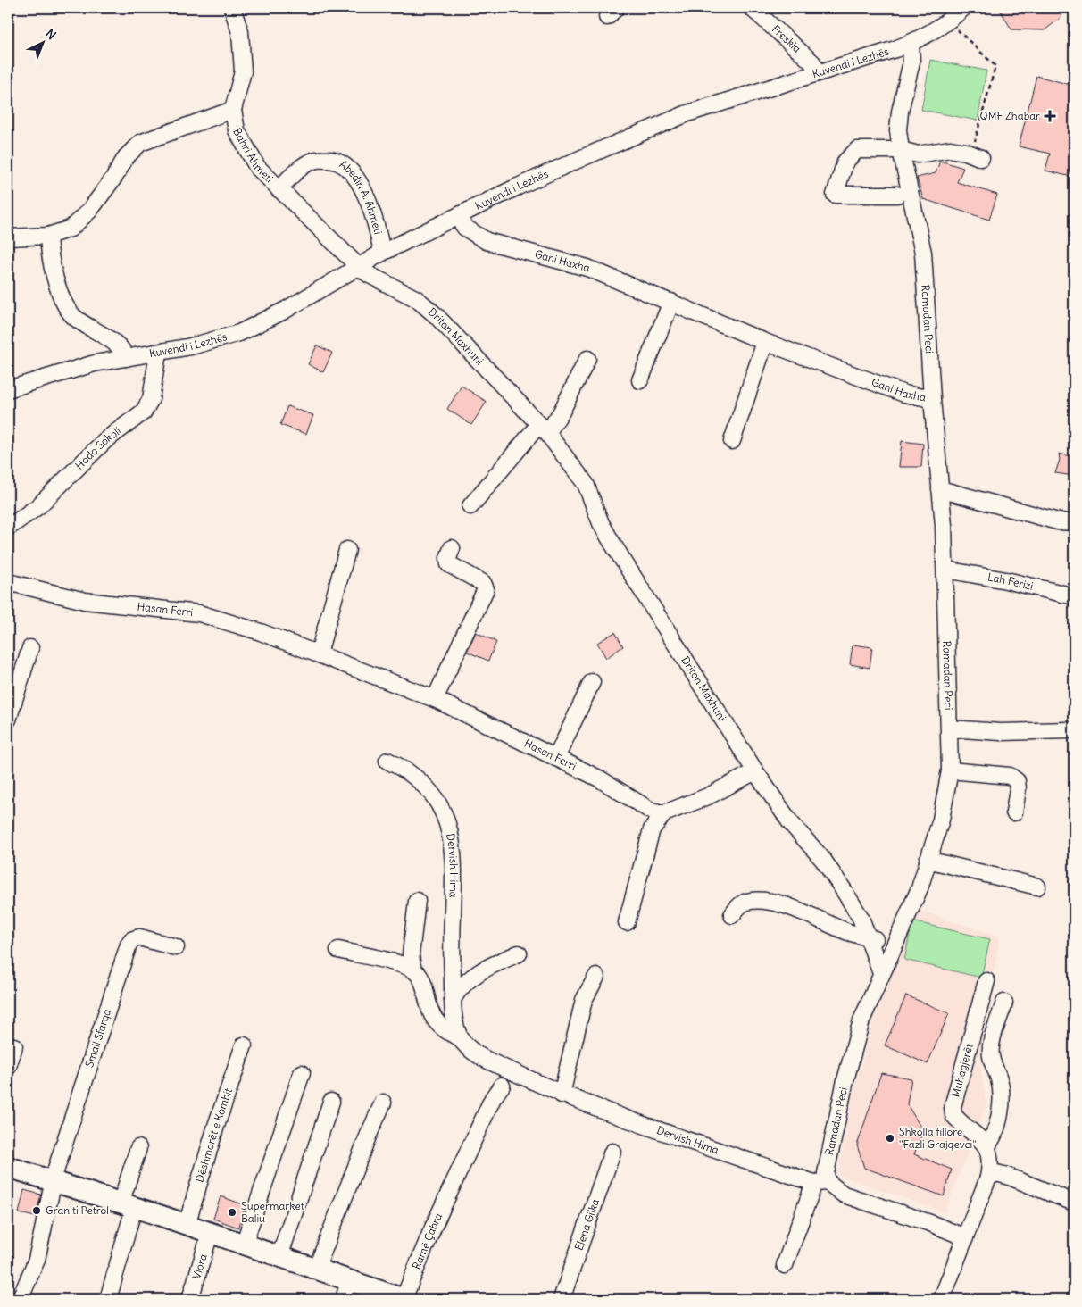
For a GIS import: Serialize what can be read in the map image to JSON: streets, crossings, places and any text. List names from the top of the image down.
{
  "streets": {
    "street": [
      "Freskia",
      "Kuvendi i Lezhës",
      "Bahri Ahmeti",
      "Abedin A. Ahmeti",
      "Gani Haxha",
      "Ramadan Peci",
      "Driton Maxhuni",
      "Hodo Sokoli",
      "Lah Ferizi",
      "Hasan Ferri",
      "Dervish Hima",
      "Smail Sfarqa",
      "Muhagjerët",
      "Dëshmorët e Kombit",
      "Elena Gjika",
      "Ramë Çabra",
      "Vlora"
    ]
  },
  "crossings": [
    ["Freskia", "Kuvendi i Lezhës"],
    ["Kuvendi i Lezhës", "Bahri Ahmeti"],
    ["Kuvendi i Lezhës", "Abedin A. Ahmeti"],
    ["Kuvendi i Lezhës", "Gani Haxha"],
    ["Kuvendi i Lezhës", "Ramadan Peci"],
    ["Kuvendi i Lezhës", "Driton Maxhuni"],
    ["Kuvendi i Lezhës", "Hodo Sokoli"],
    ["Bahri Ahmeti", "Abedin A. Ahmeti"],
    ["Bahri Ahmeti", "Driton Maxhuni"],
    ["Gani Haxha", "Ramadan Peci"],
    ["Ramadan Peci", "Driton Maxhuni"],
    ["Ramadan Peci", "Lah Ferizi"],
    ["Ramadan Peci", "Dervish Hima"]
  ],
  "places": {
    "health": ["QMF Zhabar"],
    "other": ["Shkolla fillore ''Fazli Grajqevci''", "Graniti Petrol", "Supermarket Baliu"]
  },
  "north": "top right"
}
